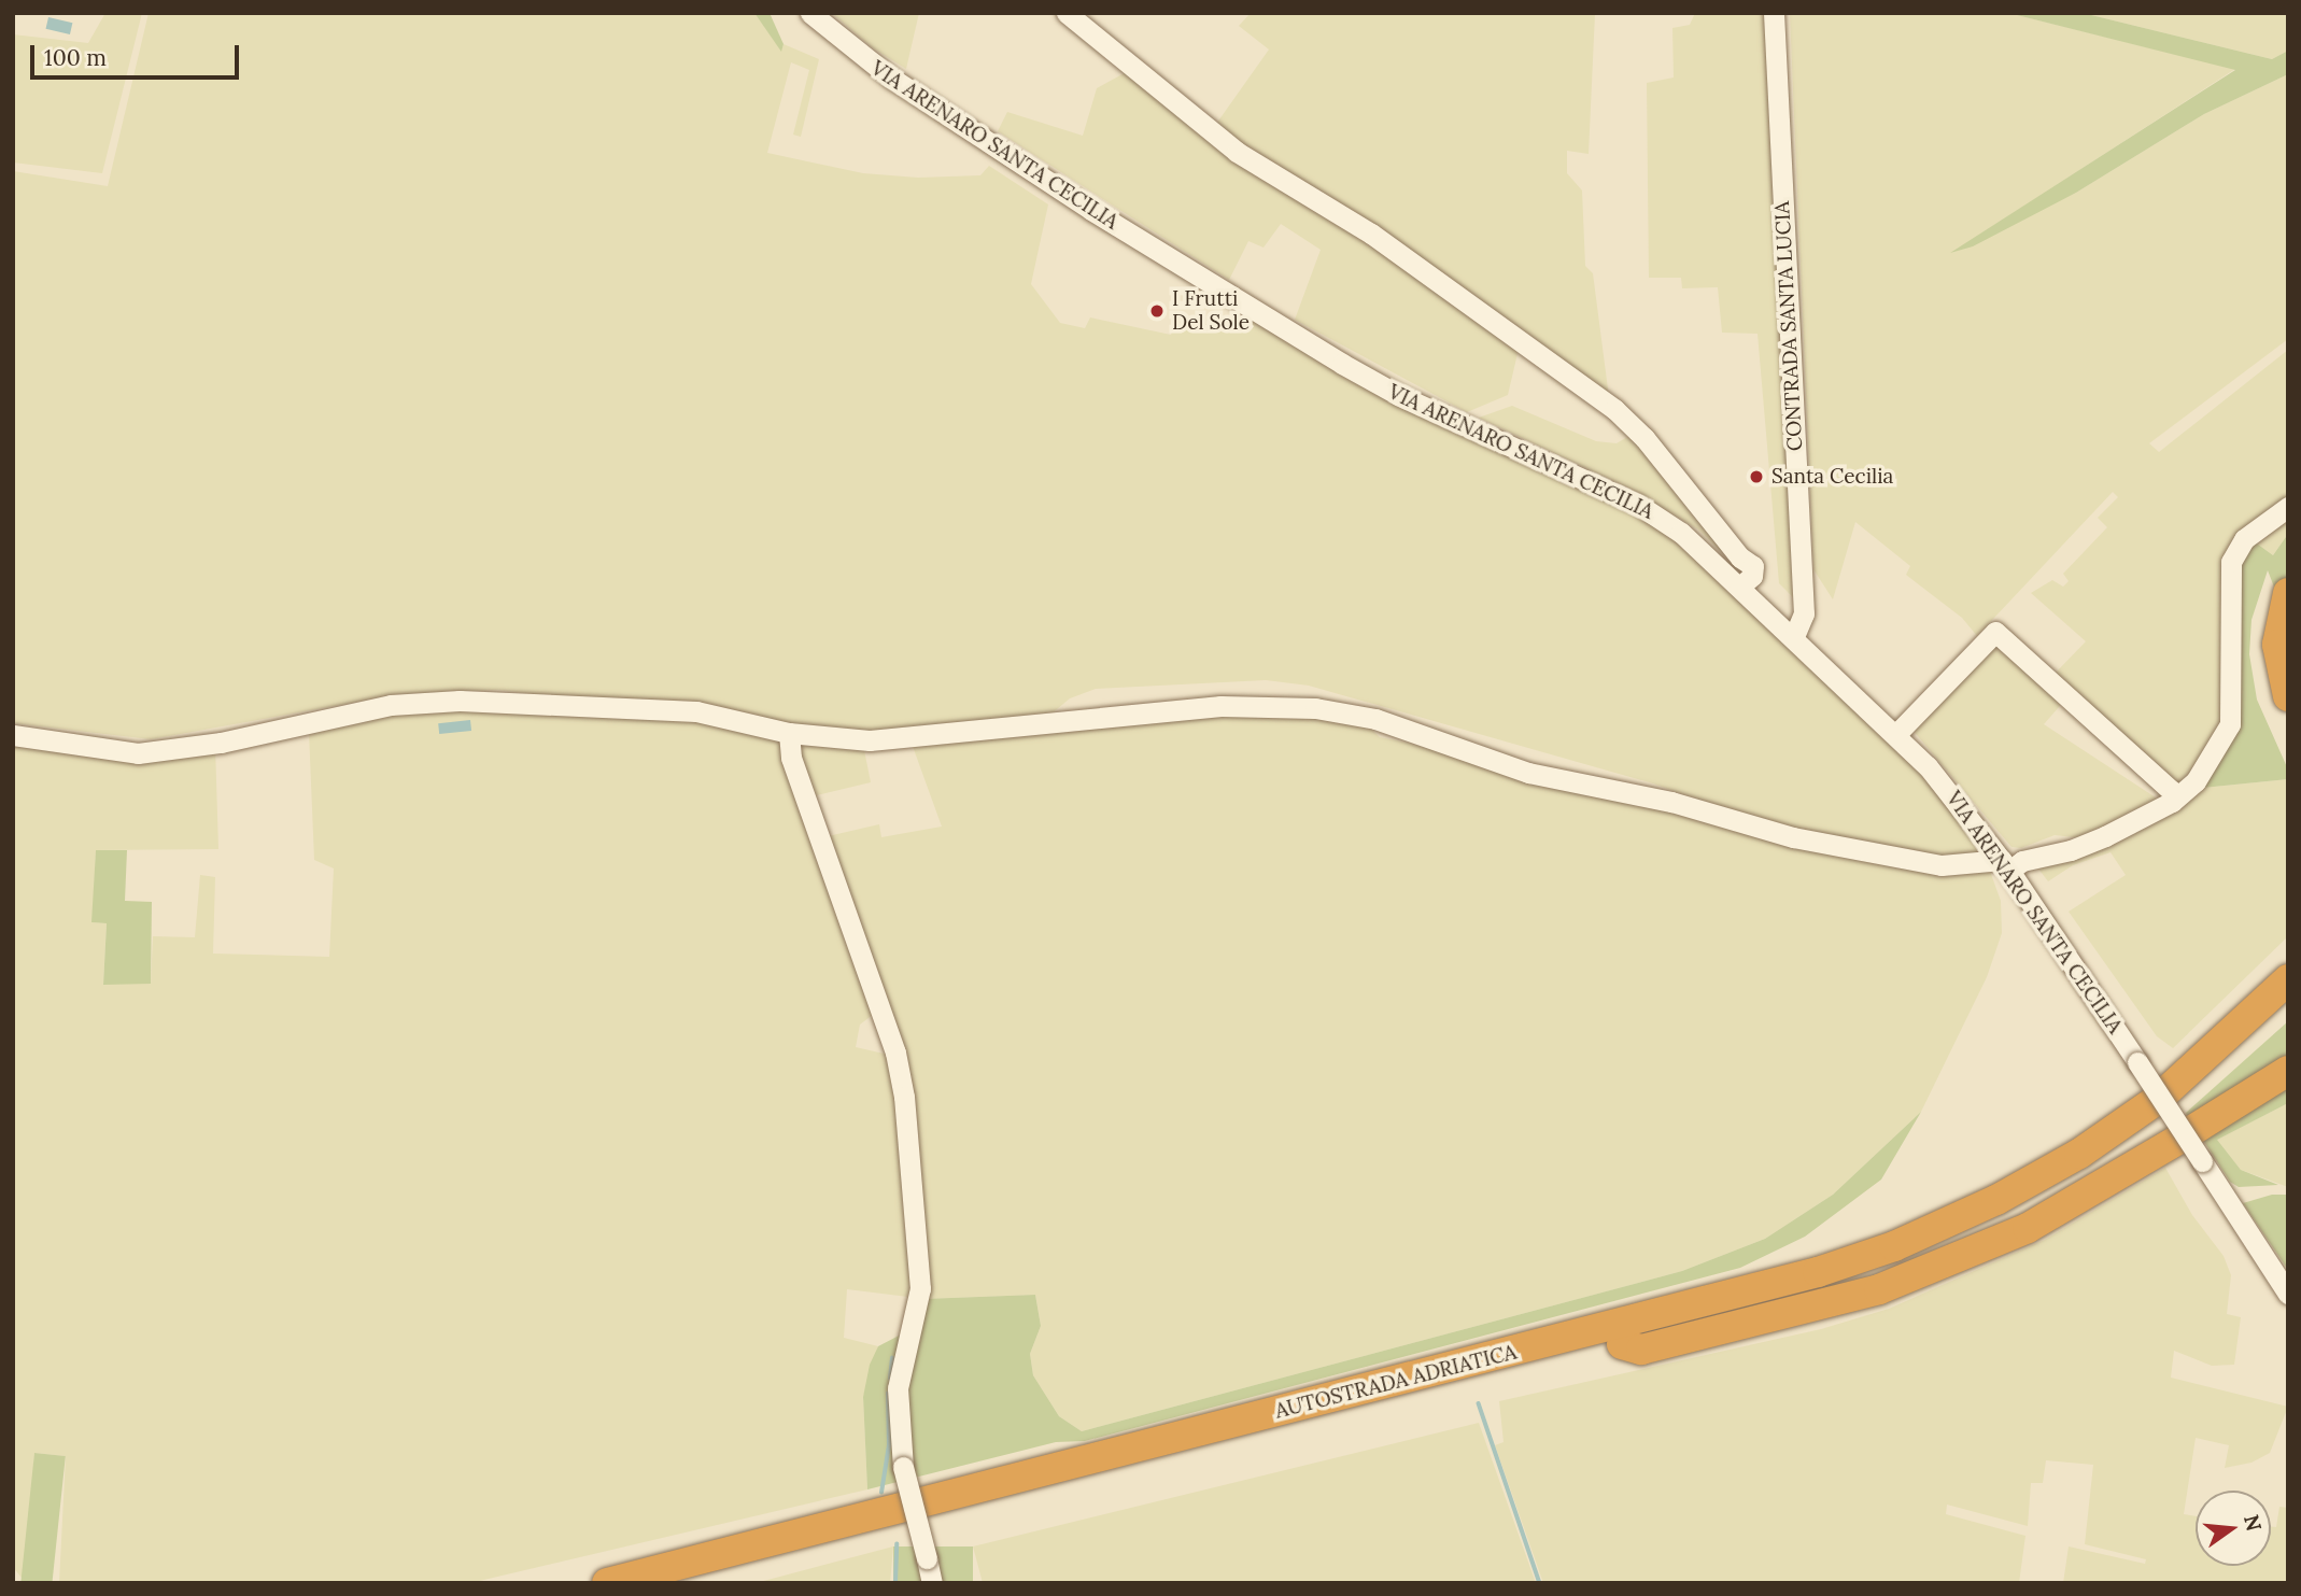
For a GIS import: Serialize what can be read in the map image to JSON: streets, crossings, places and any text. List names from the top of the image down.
{
  "streets": {
    "highway": ["AUTOSTRADA ADRIATICA"],
    "street": ["VIA ARENARO SANTA CECILIA", "CONTRADA SANTA LUCIA"]
  },
  "crossings": [
    ["VIA ARENARO SANTA CECILIA", "CONTRADA SANTA LUCIA"]
  ],
  "places": ["I Frutti Del Sole", "Santa Cecilia"],
  "scale_bar": "100 m",
  "north": "right"
}
